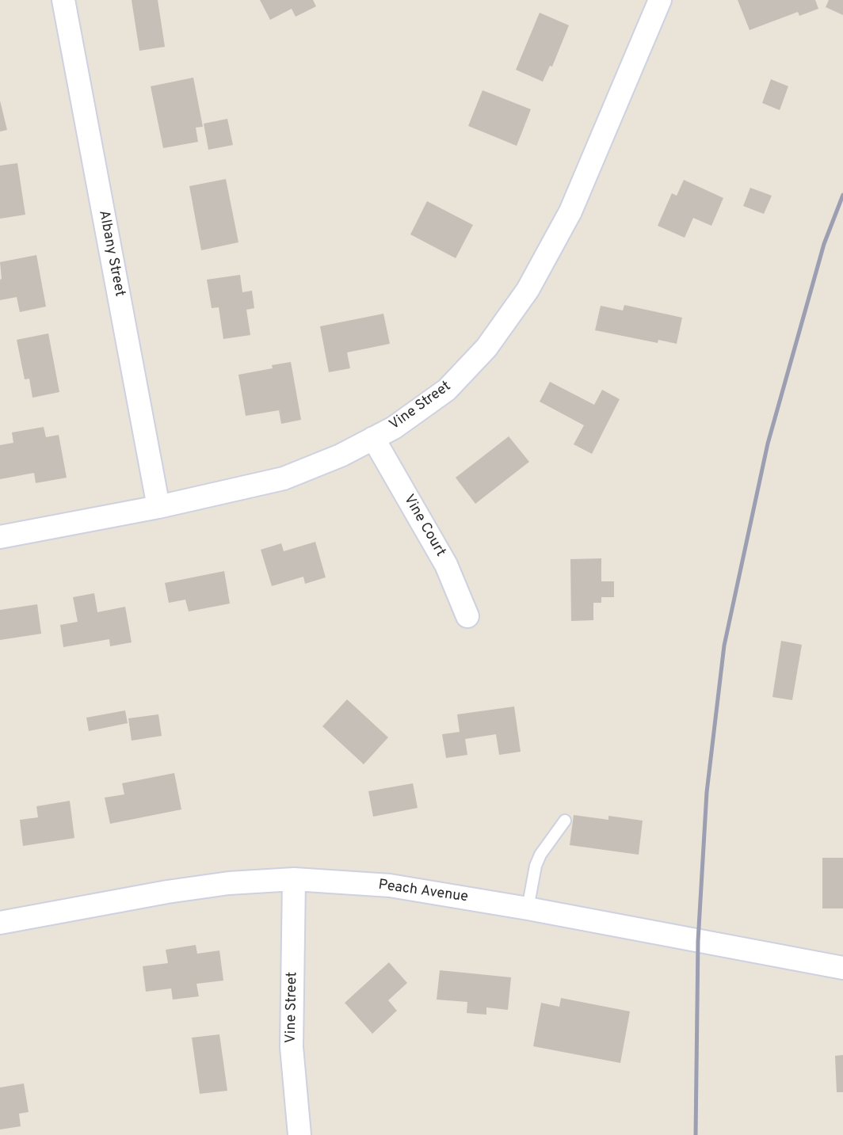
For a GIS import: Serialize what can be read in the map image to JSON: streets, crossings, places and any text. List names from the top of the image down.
{
  "streets": {
    "street": [
      "Albany Street",
      "Vine Street",
      "Vine Court",
      "Peach Avenue"
    ]
  },
  "crossings": [
    ["Albany Street", "Vine Street"],
    ["Vine Street", "Vine Court"],
    ["Vine Street", "Peach Avenue"]
  ]
}
